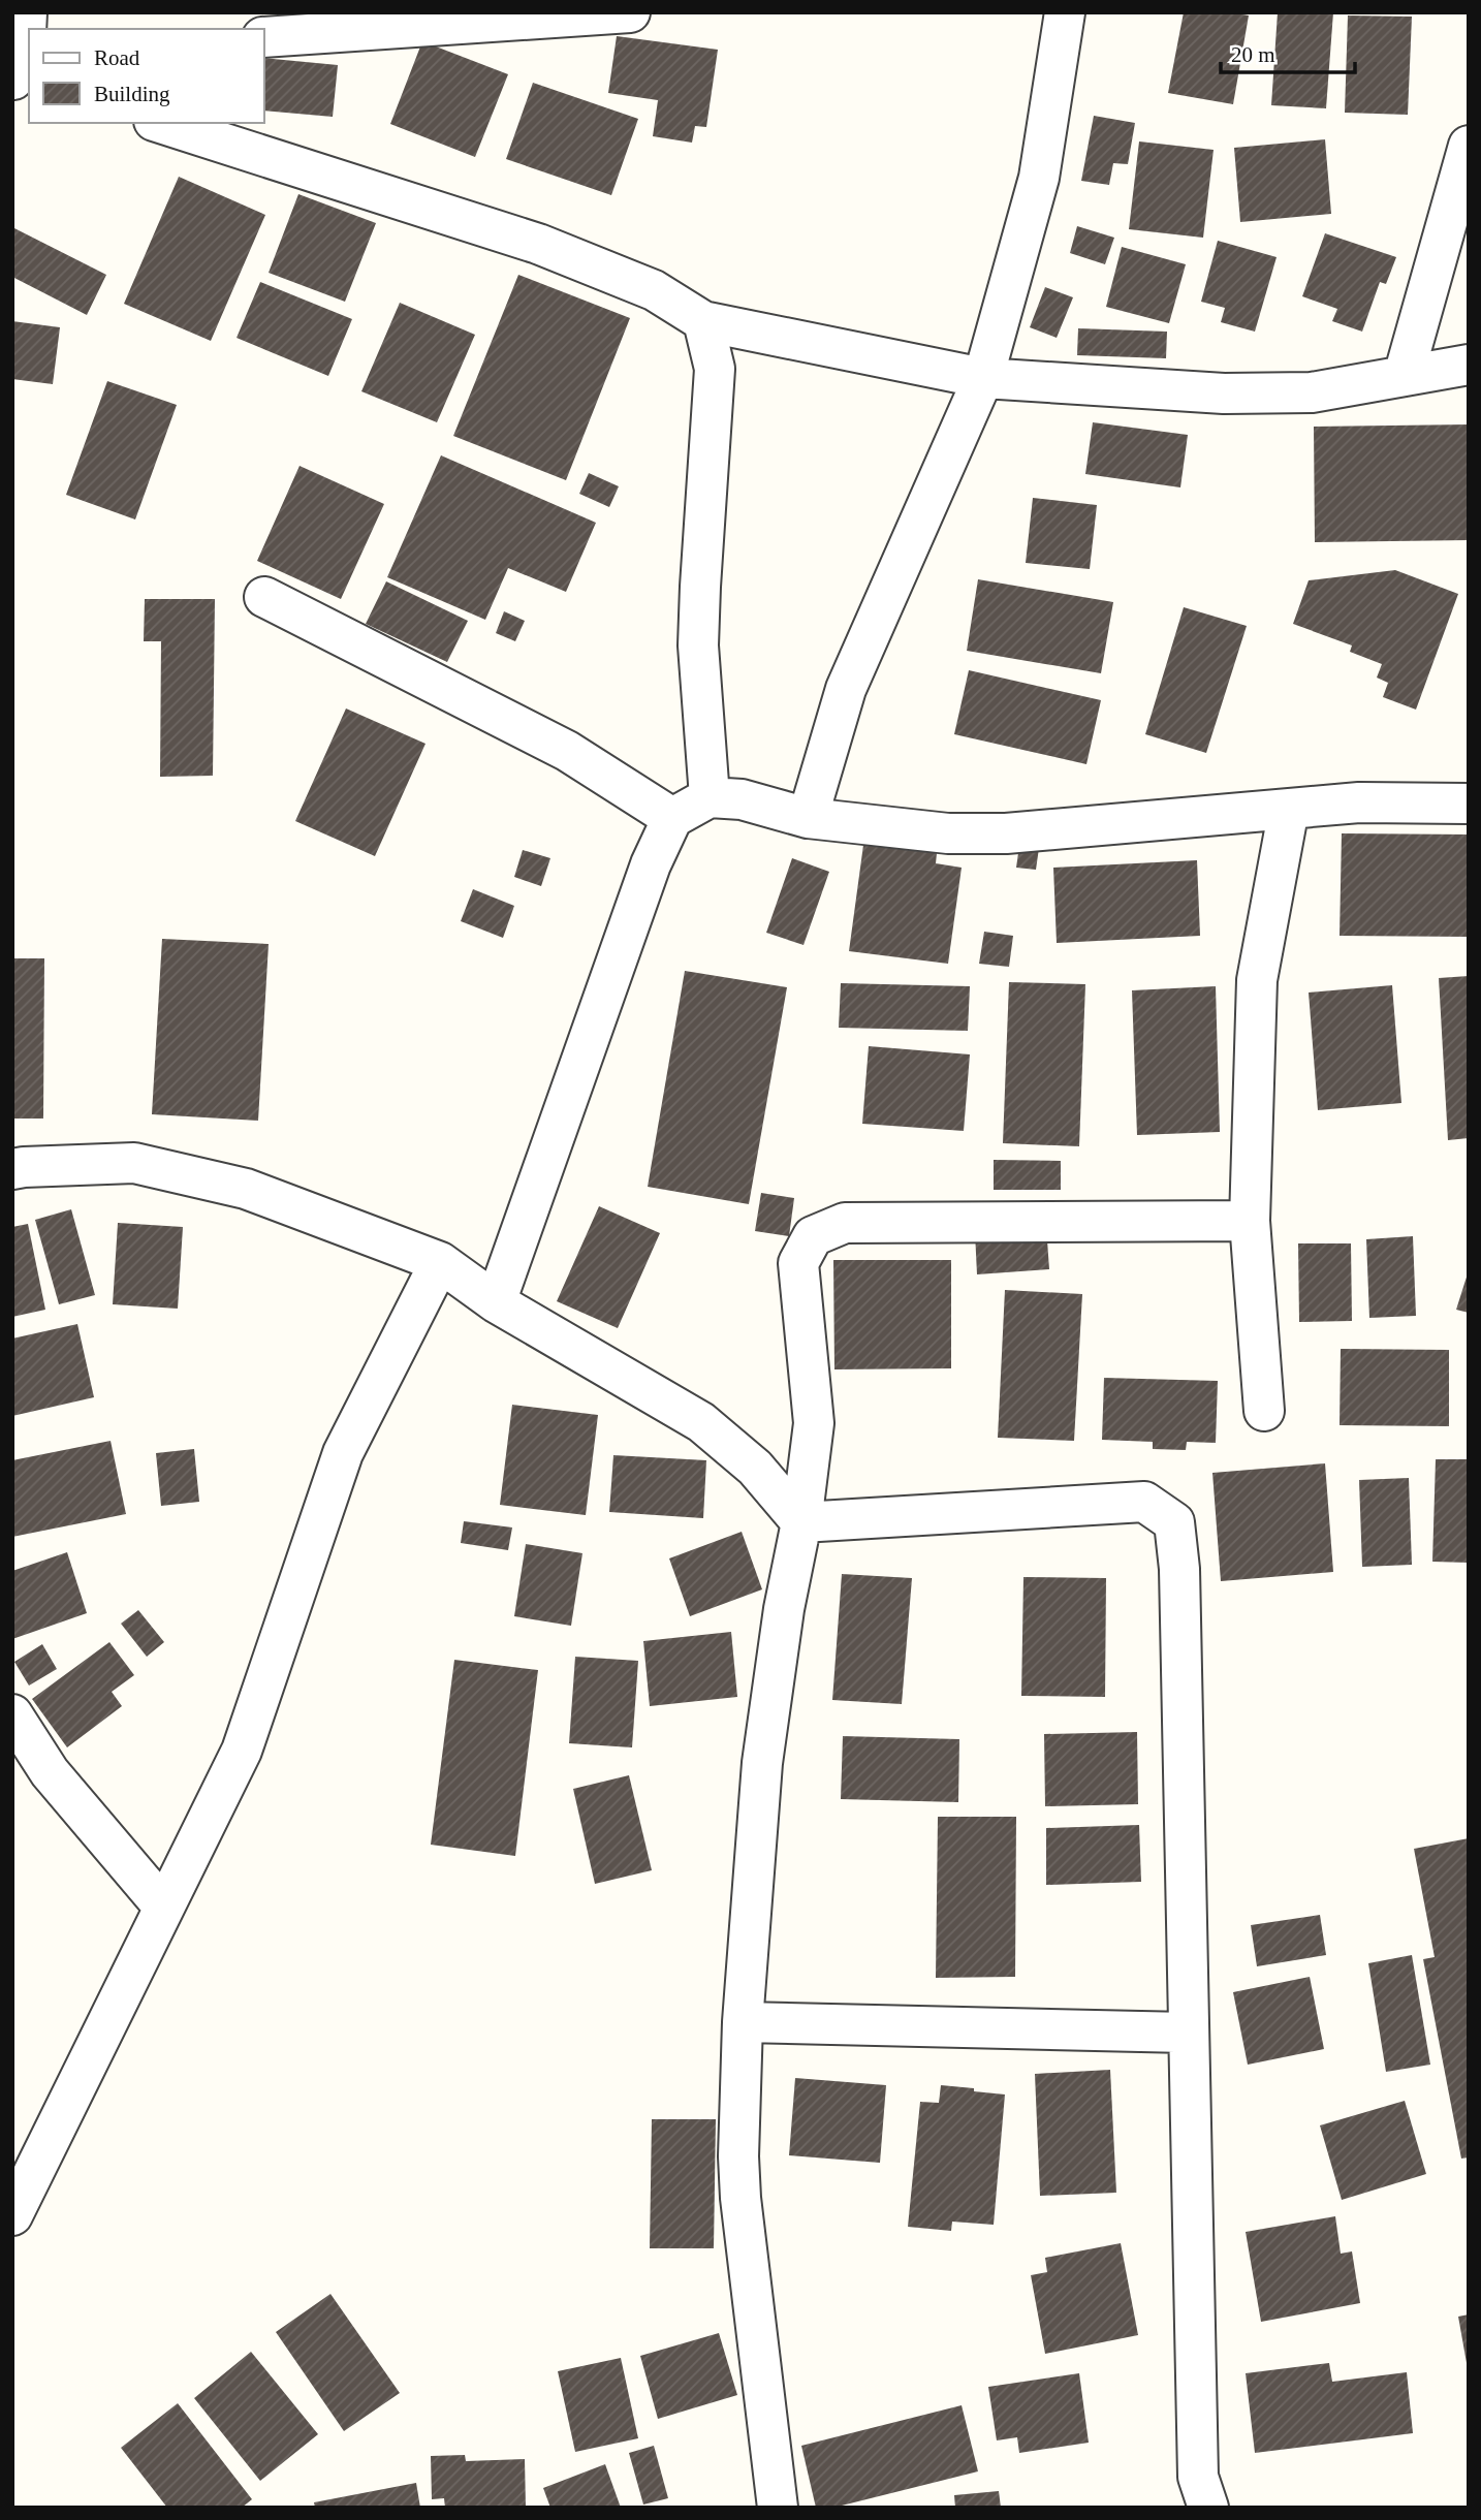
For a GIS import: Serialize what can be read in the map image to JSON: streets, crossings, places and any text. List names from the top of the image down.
{
  "legend": ["Road", "Building"],
  "scale_bar": "20 m"
}
